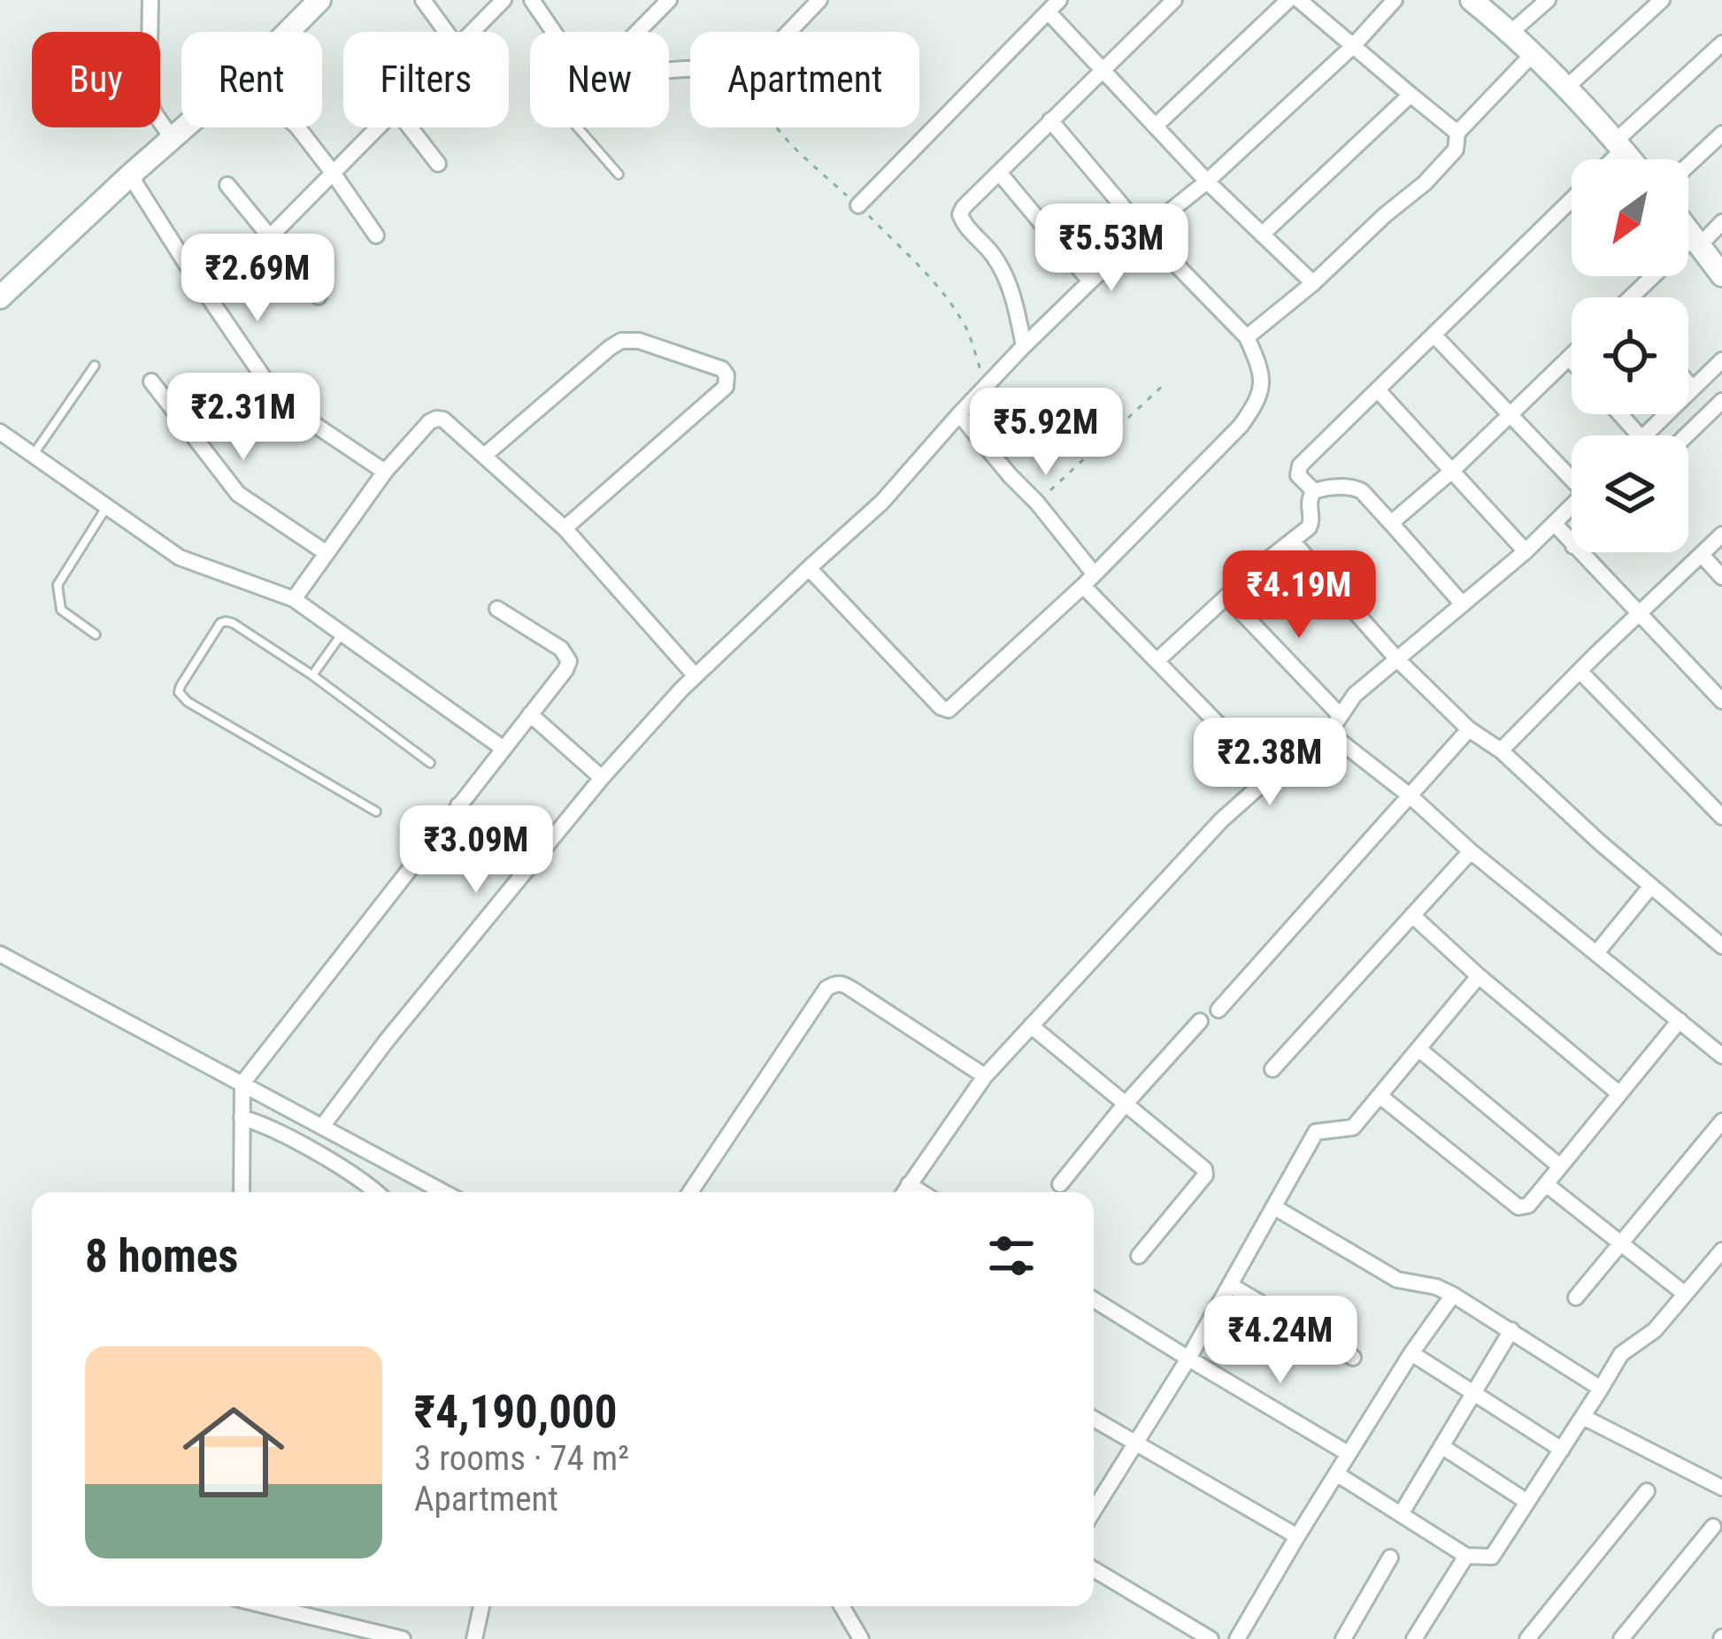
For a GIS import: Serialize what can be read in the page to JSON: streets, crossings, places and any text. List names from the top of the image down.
{
  "north": "bottom left",
  "page": {
    "chip": [
      "Buy",
      "Rent",
      "Filters",
      "New",
      "Apartment"
    ],
    "price": [
      "₹5.53M",
      "₹2.69M",
      "₹2.31M",
      "₹5.92M",
      "₹4.19M",
      "₹2.38M",
      "₹3.09M",
      "₹4.24M"
    ],
    "heading": "8 homes",
    "list": [
      {
        "name": "₹4,190,000",
        "note": "3 rooms · 74 m² · Apartment"
      }
    ]
  }
}
